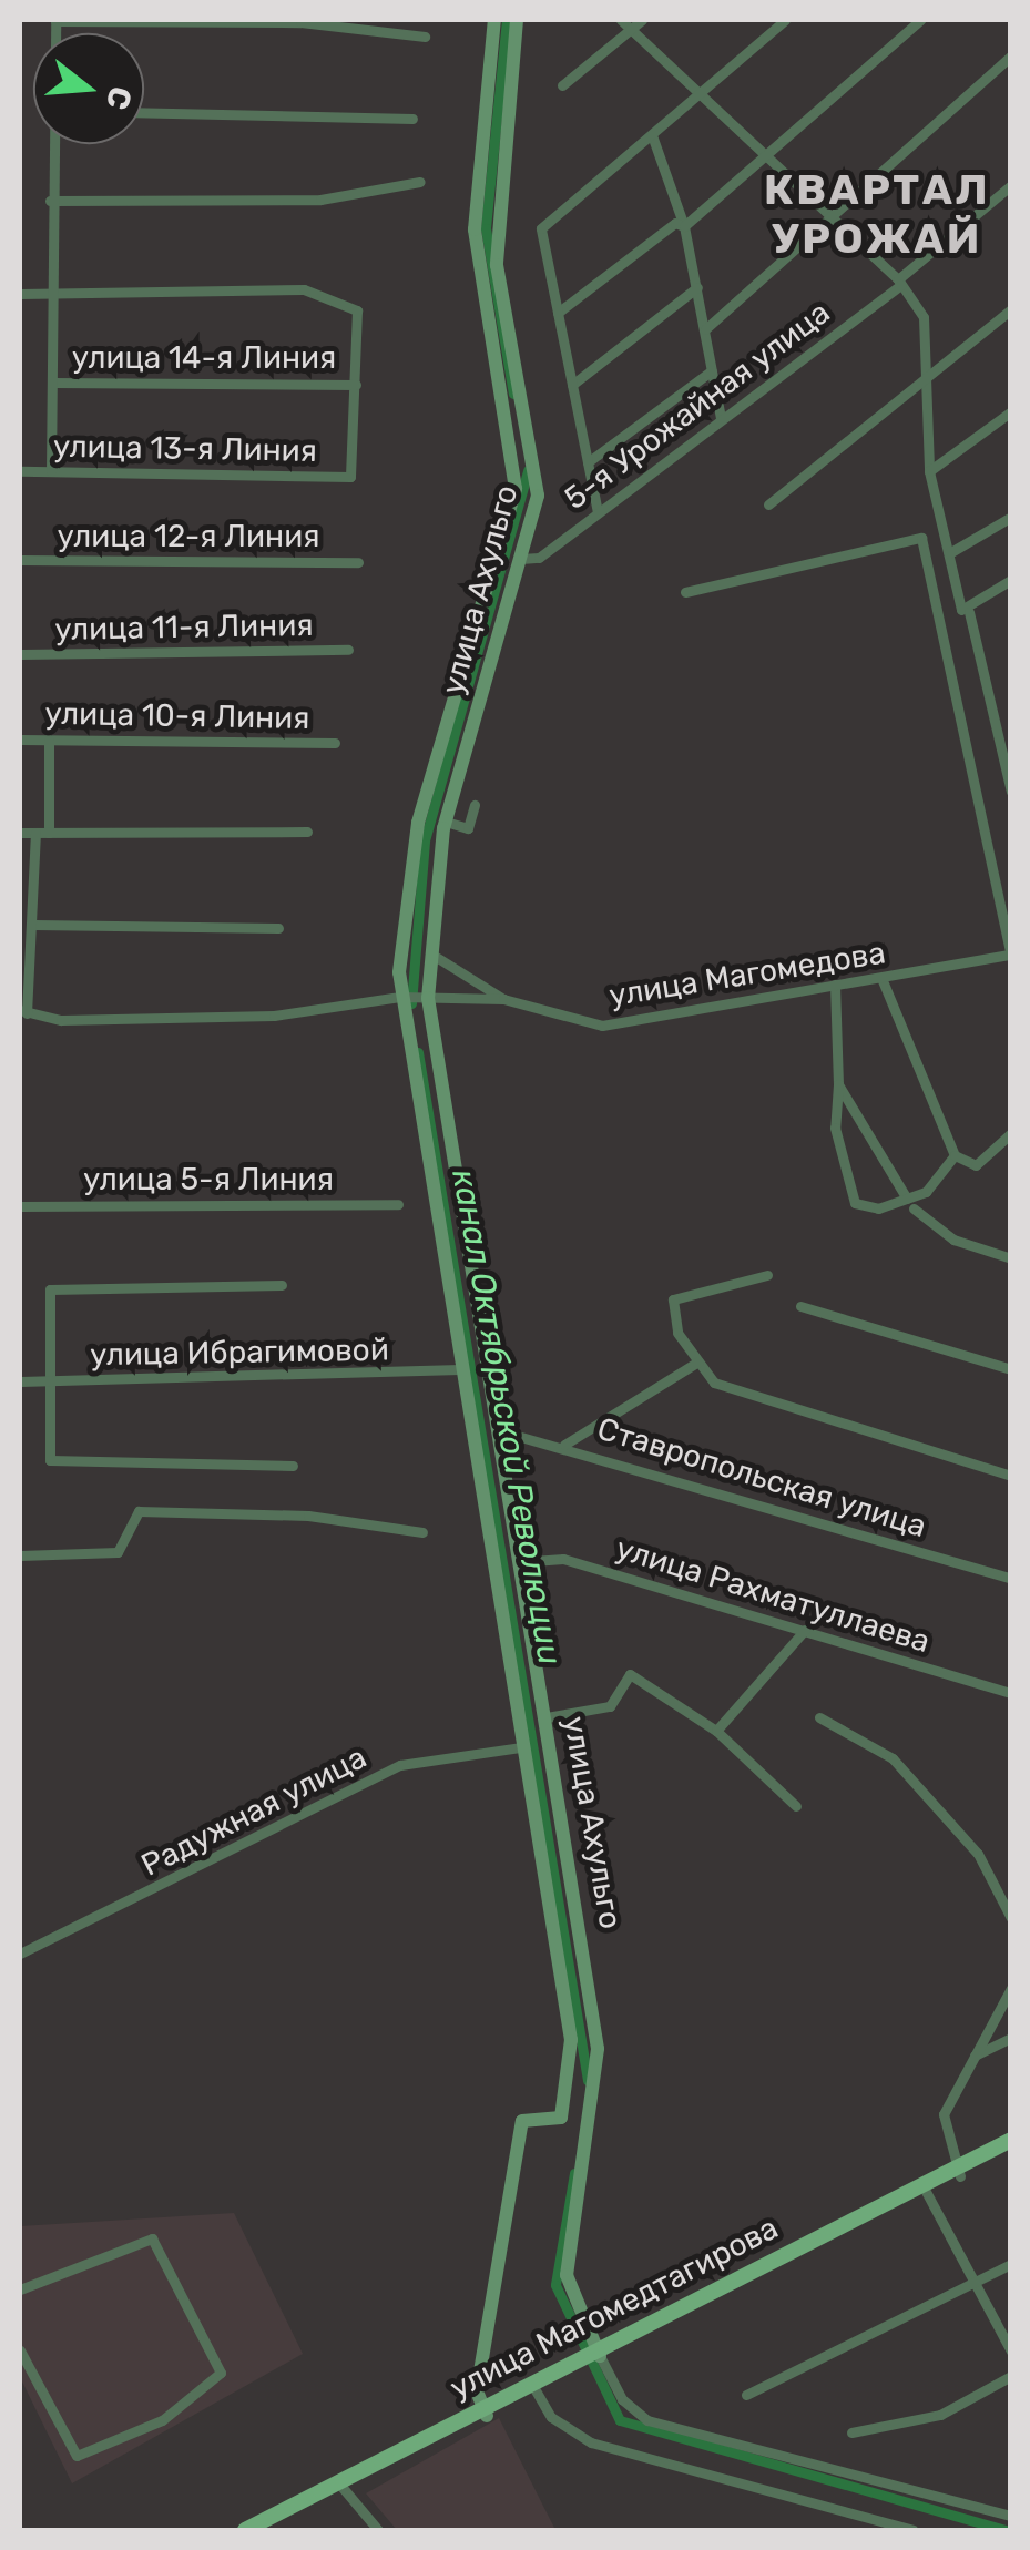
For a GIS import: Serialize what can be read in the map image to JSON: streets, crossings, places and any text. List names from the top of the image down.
{
  "streets": {
    "main road": ["улица Ахульго", "улица Магомедтагирова"],
    "street": [
      "улица 14-я Линия",
      "5-я Урожайная улица",
      "улица 13-я Линия",
      "улица 12-я Линия",
      "улица 11-я Линия",
      "улица 10-я Линия",
      "улица Магомедова",
      "улица 5-я Линия",
      "улица Ибрагимовой",
      "Ставропольская улица",
      "улица Рахматуллаева",
      "Радужная улица"
    ]
  },
  "crossings": [
    ["улица 14-я Линия", "улица 13-я Линия"],
    ["5-я Урожайная улица", "улица Ахульго"],
    ["улица Ахульго", "улица Магомедова"],
    ["улица Ахульго", "Ставропольская улица"],
    ["улица Ахульго", "улица Рахматуллаева"],
    ["улица Ахульго", "улица Магомедтагирова"]
  ],
  "districts": ["КВАРТАЛ УРОЖАЙ"],
  "water": ["канал Октябрьской Революции"],
  "north": "right"
}
